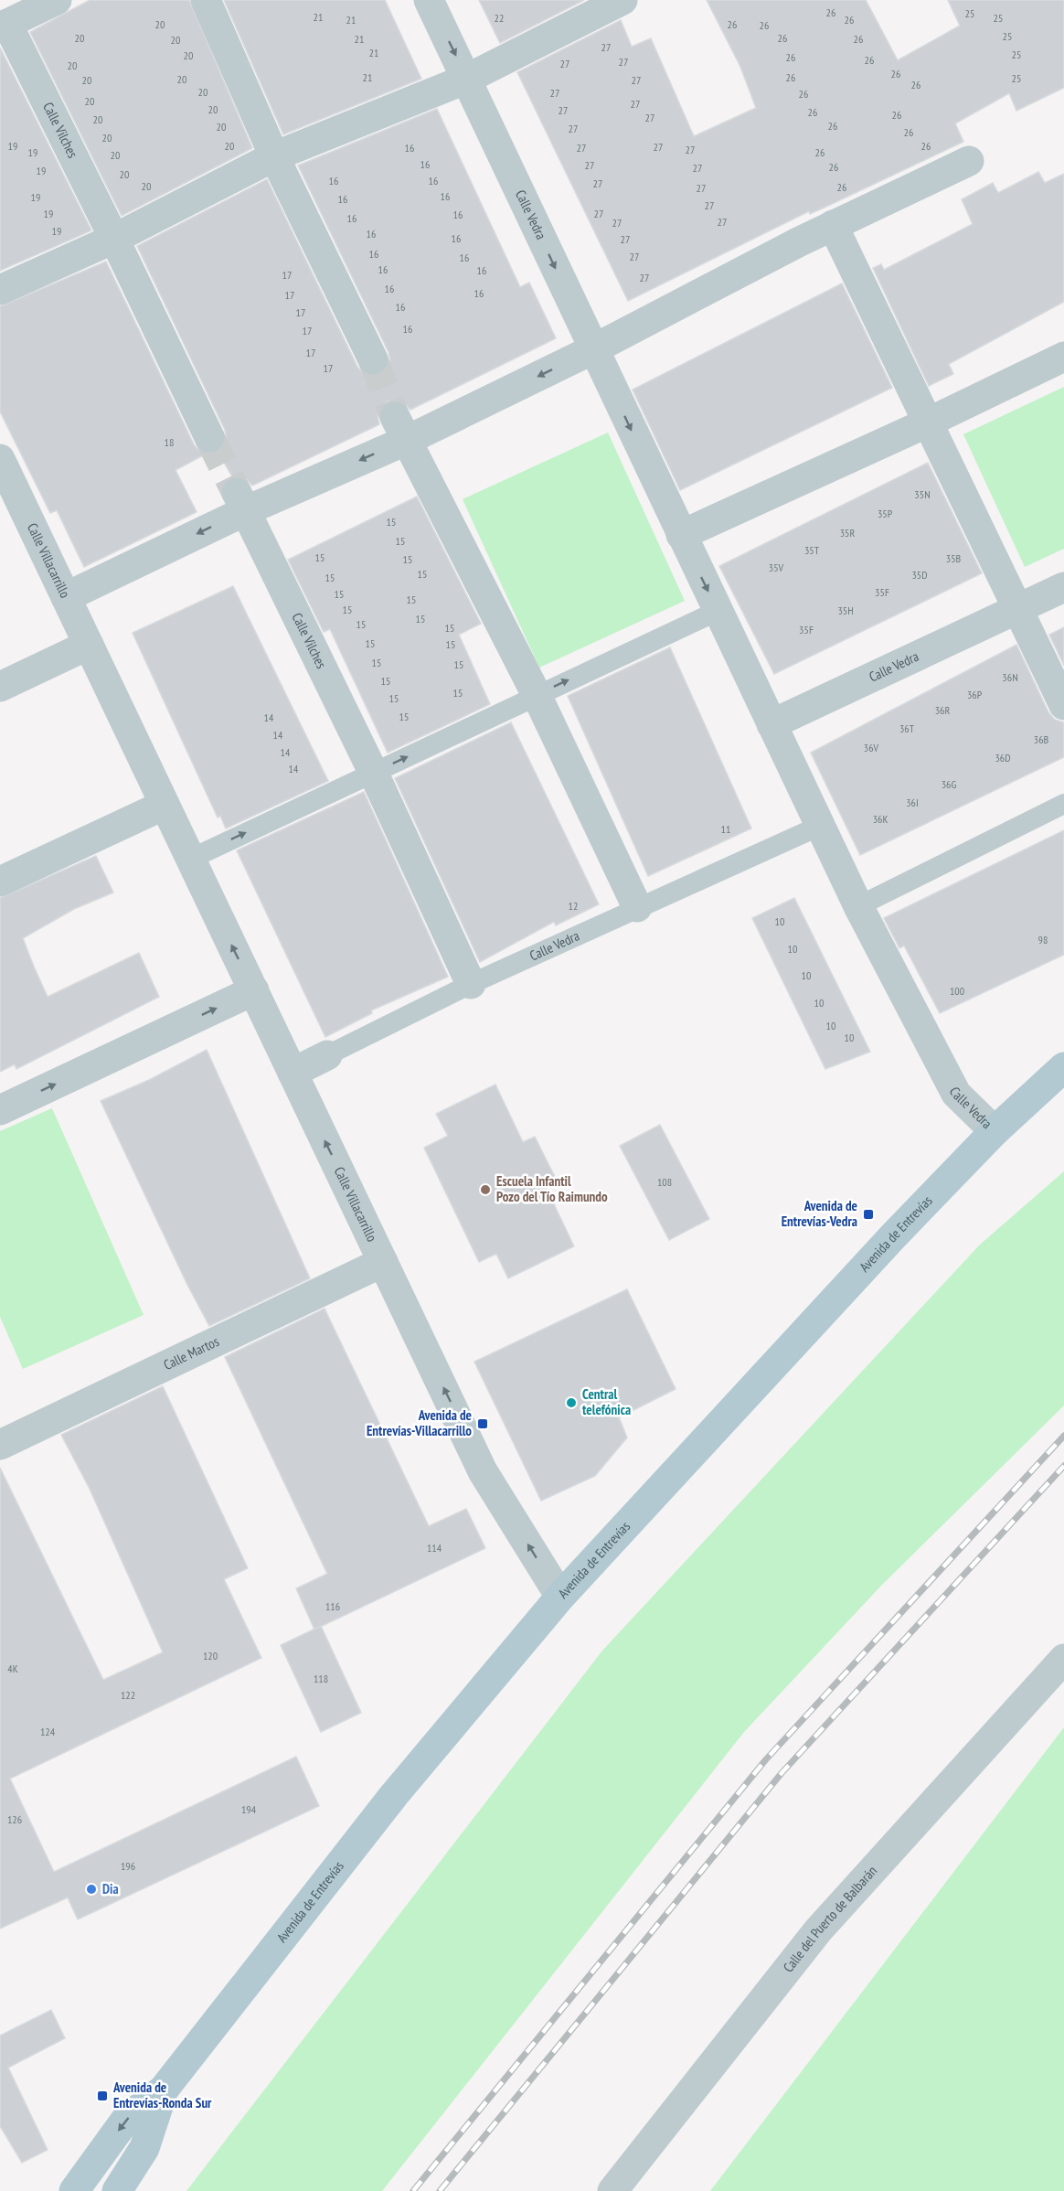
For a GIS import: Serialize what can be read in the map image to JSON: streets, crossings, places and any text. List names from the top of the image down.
{
  "streets": {
    "main road": ["Avenida de Entrevías"],
    "street": [
      "Calle Vilches",
      "Calle Vedra",
      "Calle Villacarrillo",
      "Calle Martos",
      "Calle del Puerto de Balbarán"
    ]
  },
  "crossings": [
    ["Calle Vilches", "Calle Vedra"],
    ["Calle Vedra", "Calle Villacarrillo"],
    ["Calle Vedra", "Avenida de Entrevías"],
    ["Calle Villacarrillo", "Avenida de Entrevías"],
    ["Calle Villacarrillo", "Calle Martos"]
  ],
  "one_way": ["Calle Villacarrillo"],
  "places": {
    "other": ["Escuela Infantil Pozo del Tío Raimundo", "Central telefónica", "Dia"],
    "transit": ["Avenida de Entrevías-Vedra", "Avenida de Entrevías-Villacarrillo", "Avenida de Entrevías-Ronda Sur"]
  },
  "house_numbers": [
    "26",
    "25",
    "21",
    "22",
    "25",
    "21",
    "26",
    "20",
    "26",
    "26",
    "25",
    "20",
    "26",
    "21",
    "26",
    "20",
    "27",
    "21",
    "25",
    "20",
    "26",
    "26",
    "27",
    "27",
    "20",
    "26",
    "21",
    "26",
    "25",
    "20",
    "20",
    "27",
    "26",
    "20",
    "27",
    "26",
    "20",
    "27",
    "20",
    "27",
    "26",
    "26",
    "27",
    "20",
    "26",
    "20",
    "27",
    "26",
    "20",
    "19",
    "20",
    "26",
    "27",
    "16",
    "27",
    "27",
    "19",
    "26",
    "20",
    "16",
    "27",
    "26",
    "27",
    "19",
    "20",
    "16",
    "16",
    "27",
    "20",
    "26",
    "27",
    "16",
    "19",
    "16",
    "27",
    "19",
    "27",
    "16",
    "16",
    "27",
    "27",
    "19",
    "16",
    "16",
    "27",
    "16",
    "27",
    "16",
    "16",
    "16",
    "17",
    "27",
    "16",
    "16",
    "17",
    "16",
    "17",
    "16",
    "17",
    "17",
    "17",
    "18",
    "35N",
    "35P",
    "15",
    "35R",
    "15",
    "35T",
    "15",
    "35B",
    "15",
    "35V",
    "15",
    "35D",
    "15",
    "35F",
    "15",
    "15",
    "15",
    "35H",
    "15",
    "15",
    "15",
    "35F",
    "15",
    "15",
    "15",
    "15",
    "36N",
    "15",
    "15",
    "36P",
    "15",
    "36R",
    "15",
    "14",
    "36T",
    "14",
    "36B",
    "36V",
    "14",
    "36D",
    "14",
    "36G",
    "36I",
    "36K",
    "11",
    "12",
    "10",
    "98",
    "10",
    "10",
    "100",
    "10",
    "10",
    "10",
    "108",
    "114",
    "116",
    "120",
    "4K",
    "118",
    "122",
    "124",
    "194",
    "126",
    "196"
  ]
}
